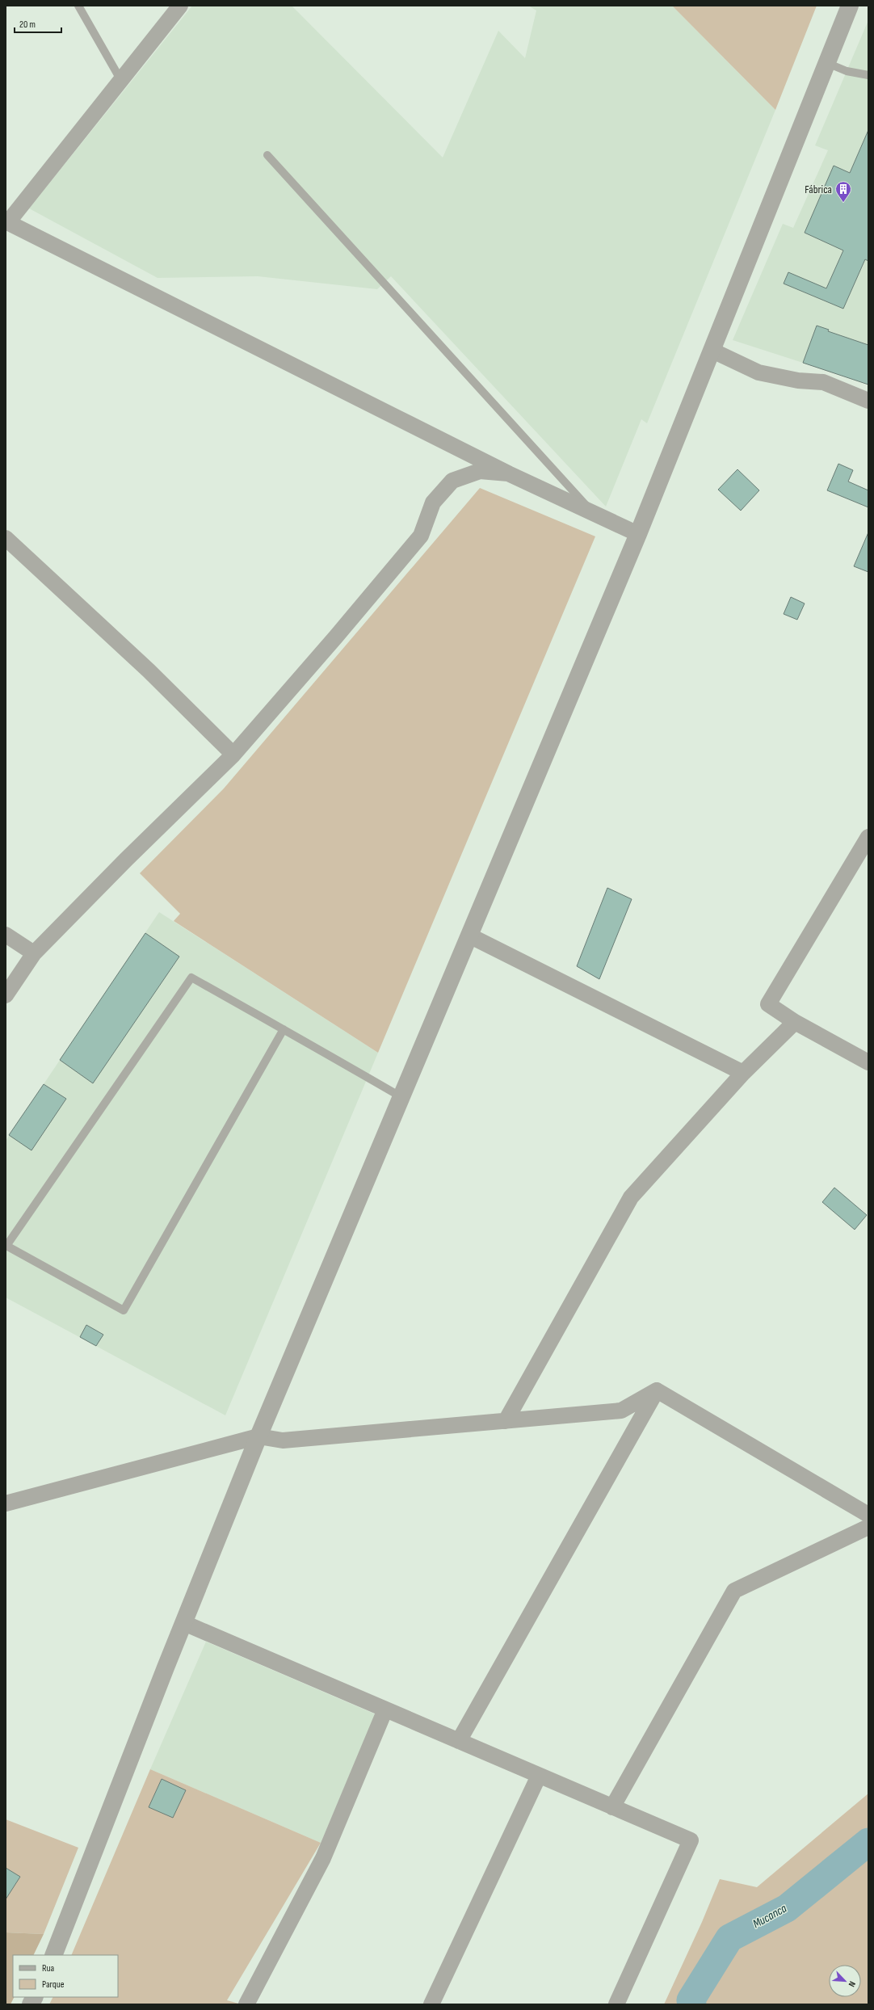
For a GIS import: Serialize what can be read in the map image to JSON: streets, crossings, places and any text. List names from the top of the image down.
{
  "water": ["Mucanca"],
  "places": {
    "building": ["Fábrica"]
  },
  "legend": ["Rua", "Parque"],
  "scale_bar": "20 m",
  "north": "bottom right"
}
